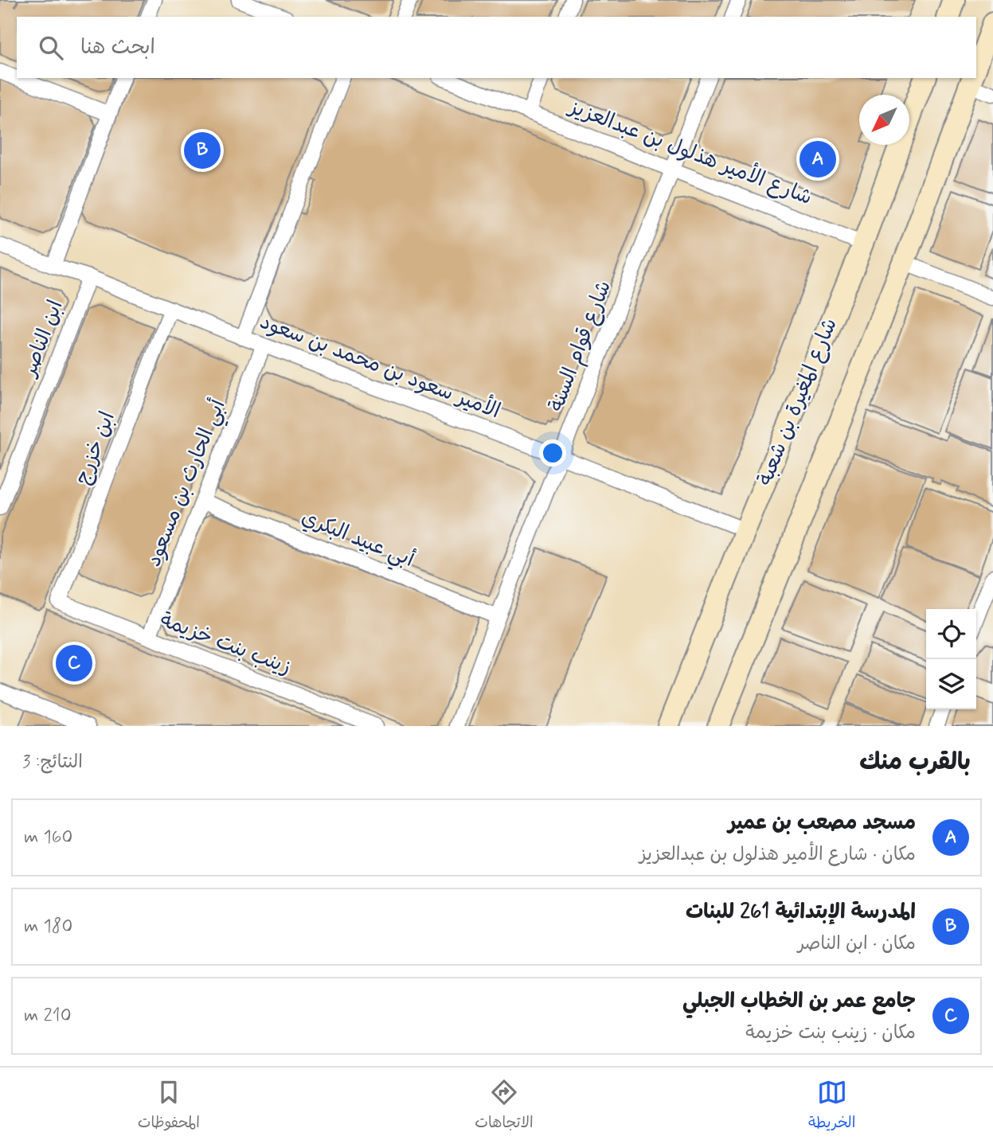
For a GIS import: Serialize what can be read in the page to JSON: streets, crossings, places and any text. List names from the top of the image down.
{
  "streets": {
    "street": [
      "شارع الأمير هذلول بن عبدالعزيز",
      "ابن الناصر",
      "شارع قوام السنة",
      "الأمير سعود بن محمد بن سعود",
      "شارع المغيرة بن شعبة",
      "ابن خزرج",
      "أبي الحارث بن مسعود",
      "أبي عبيد البكري",
      "زينب بنت خزيمة"
    ]
  },
  "crossings": [
    ["شارع الأمير هذلول بن عبدالعزيز", "شارع قوام السنة"],
    ["شارع الأمير هذلول بن عبدالعزيز", "شارع المغيرة بن شعبة"],
    ["ابن الناصر", "الأمير سعود بن محمد بن سعود"],
    ["شارع قوام السنة", "الأمير سعود بن محمد بن سعود"],
    ["شارع قوام السنة", "أبي عبيد البكري"],
    ["الأمير سعود بن محمد بن سعود", "شارع المغيرة بن شعبة"],
    ["الأمير سعود بن محمد بن سعود", "ابن خزرج"],
    ["الأمير سعود بن محمد بن سعود", "أبي الحارث بن مسعود"],
    ["ابن خزرج", "زينب بنت خزيمة"],
    ["أبي الحارث بن مسعود", "أبي عبيد البكري"],
    ["أبي الحارث بن مسعود", "زينب بنت خزيمة"]
  ],
  "north": "bottom left",
  "page": {
    "search": "ابحث هنا",
    "pins": ["B", "A", "C"],
    "heading": ["بالقرب منك", "النتائج: 3"],
    "list": [
      {
        "mark": "A",
        "name": "مسجد مصعب بن عمير",
        "note": "مكان · شارع الأمير هذلول بن عبدالعزيز",
        "value": "160 m"
      },
      {
        "mark": "B",
        "name": "المدرسة الإبتدائية 261 للبنات",
        "note": "مكان · ابن الناصر",
        "value": "180 m"
      },
      {
        "mark": "C",
        "name": "جامع عمر بن الخطاب الجبلي",
        "note": "مكان · زينب بنت خزيمة",
        "value": "210 m"
      }
    ],
    "nav": ["الخريطة", "الاتجاهات", "المحفوظات"]
  }
}
